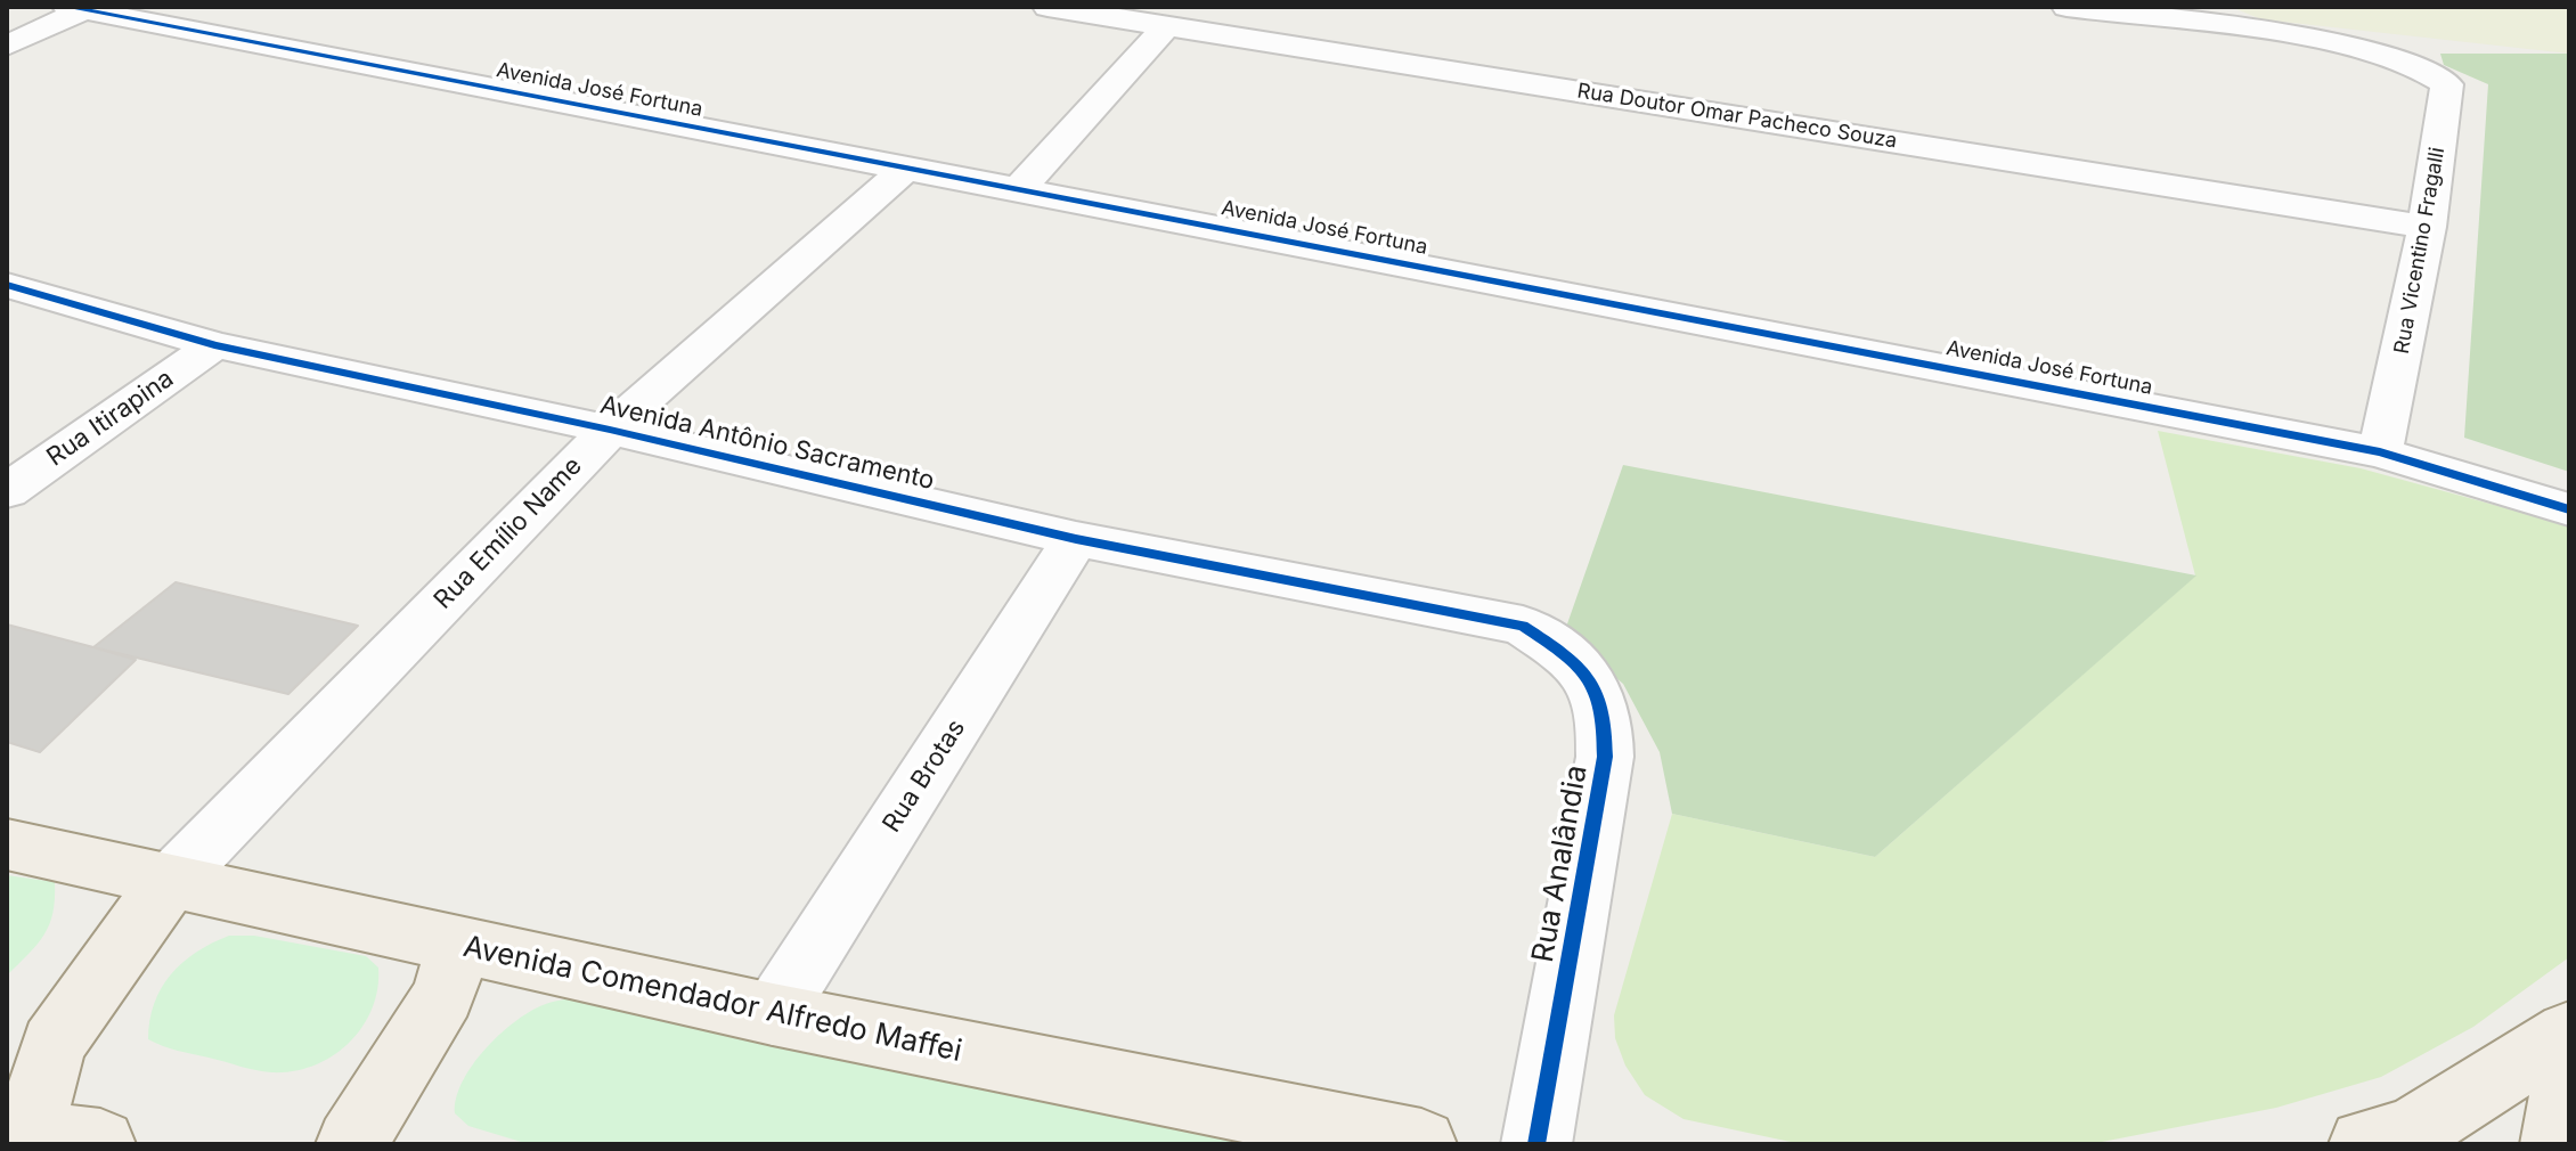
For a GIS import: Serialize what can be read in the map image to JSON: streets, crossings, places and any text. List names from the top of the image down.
{
  "streets": {
    "main road": ["Avenida Comendador Alfredo Maffei"],
    "street": [
      "Avenida José Fortuna",
      "Rua Doutor Omar Pacheco Souza",
      "Rua Vicentino Fragalli",
      "Rua Itirapina",
      "Avenida Antônio Sacramento",
      "Rua Emílio Name",
      "Rua Brotas",
      "Rua Analândia"
    ]
  },
  "crossings": [
    ["Avenida José Fortuna", "Rua Vicentino Fragalli"],
    ["Avenida José Fortuna", "Rua Emílio Name"],
    ["Rua Doutor Omar Pacheco Souza", "Rua Vicentino Fragalli"],
    ["Rua Itirapina", "Avenida Antônio Sacramento"],
    ["Avenida Antônio Sacramento", "Rua Emílio Name"],
    ["Avenida Antônio Sacramento", "Rua Brotas"],
    ["Avenida Antônio Sacramento", "Rua Analândia"],
    ["Rua Emílio Name", "Avenida Comendador Alfredo Maffei"],
    ["Rua Brotas", "Avenida Comendador Alfredo Maffei"]
  ]
}
